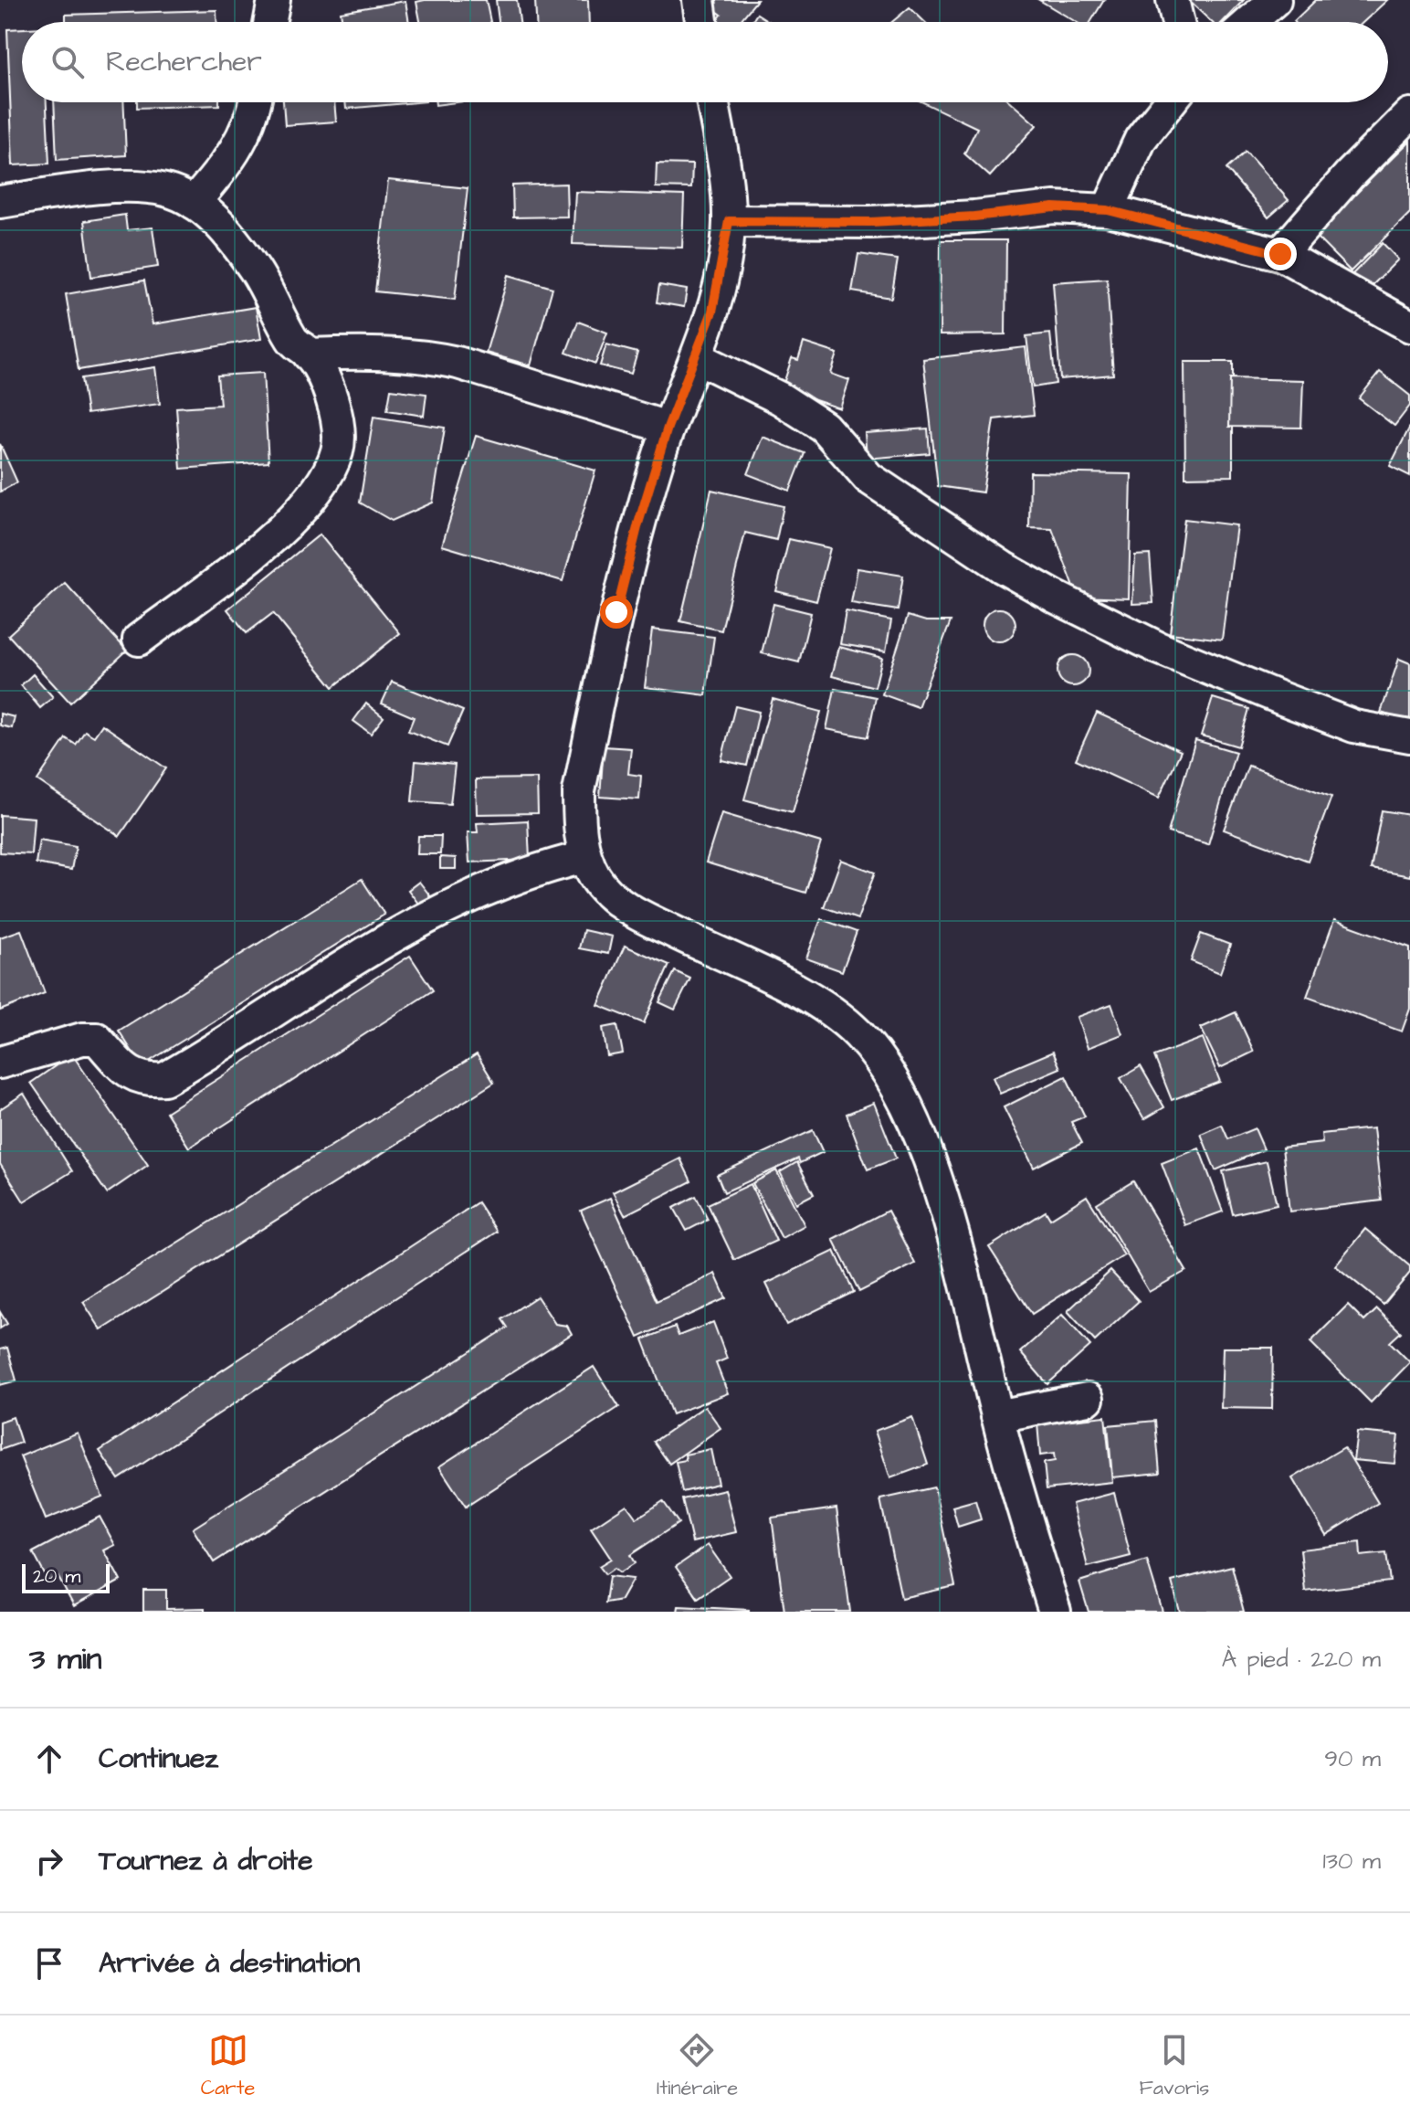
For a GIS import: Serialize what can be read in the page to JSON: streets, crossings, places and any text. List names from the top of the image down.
{
  "scale_bar": "20 m",
  "page": {
    "search": "Rechercher",
    "scale": "20 m",
    "heading": ["3 min", "À pied · 220 m"],
    "list": [
      ["Continuez", "90 m"],
      ["Tournez à droite", "130 m"],
      "Arrivée à destination"
    ],
    "nav": ["Carte", "Itinéraire", "Favoris"]
  }
}
